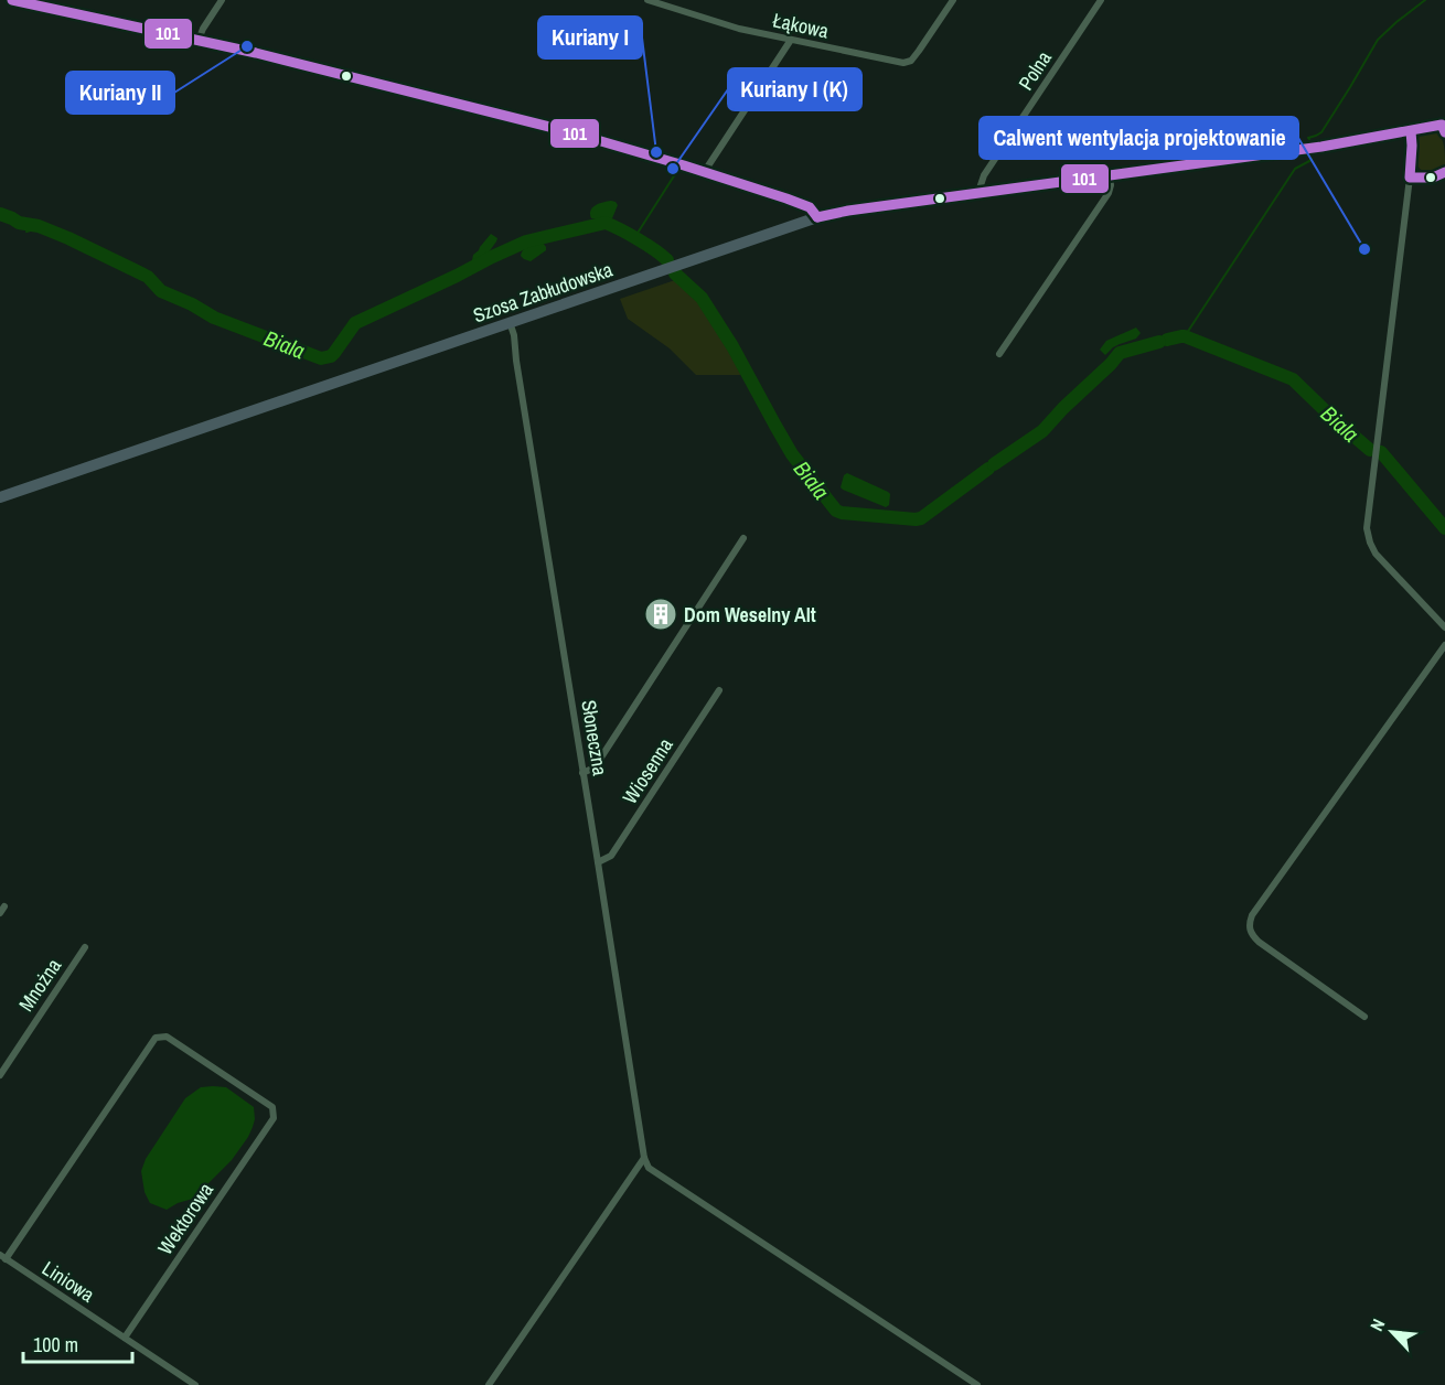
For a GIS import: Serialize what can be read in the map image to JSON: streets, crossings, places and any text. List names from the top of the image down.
{
  "streets": {
    "highway": ["Szosa Zabłudowska"],
    "street": [
      "Łąkowa",
      "Polna",
      "Słoneczna",
      "Wiosenna",
      "Mnożna",
      "Wektorowa",
      "Liniowa"
    ]
  },
  "crossings": [
    ["Polna", "Szosa Zabłudowska"],
    ["Szosa Zabłudowska", "Słoneczna"],
    ["Słoneczna", "Wiosenna"],
    ["Wektorowa", "Liniowa"]
  ],
  "water": ["Biala"],
  "places": {
    "other": [
      "Kuriany II",
      "Kuriany I",
      "Kuriany I (K)",
      "Calwent wentylacja projektowanie"
    ],
    "building": ["Dom Weselny Alt"]
  },
  "lines": ["transit line 101"],
  "scale_bar": "100 m",
  "north": "top left"
}
